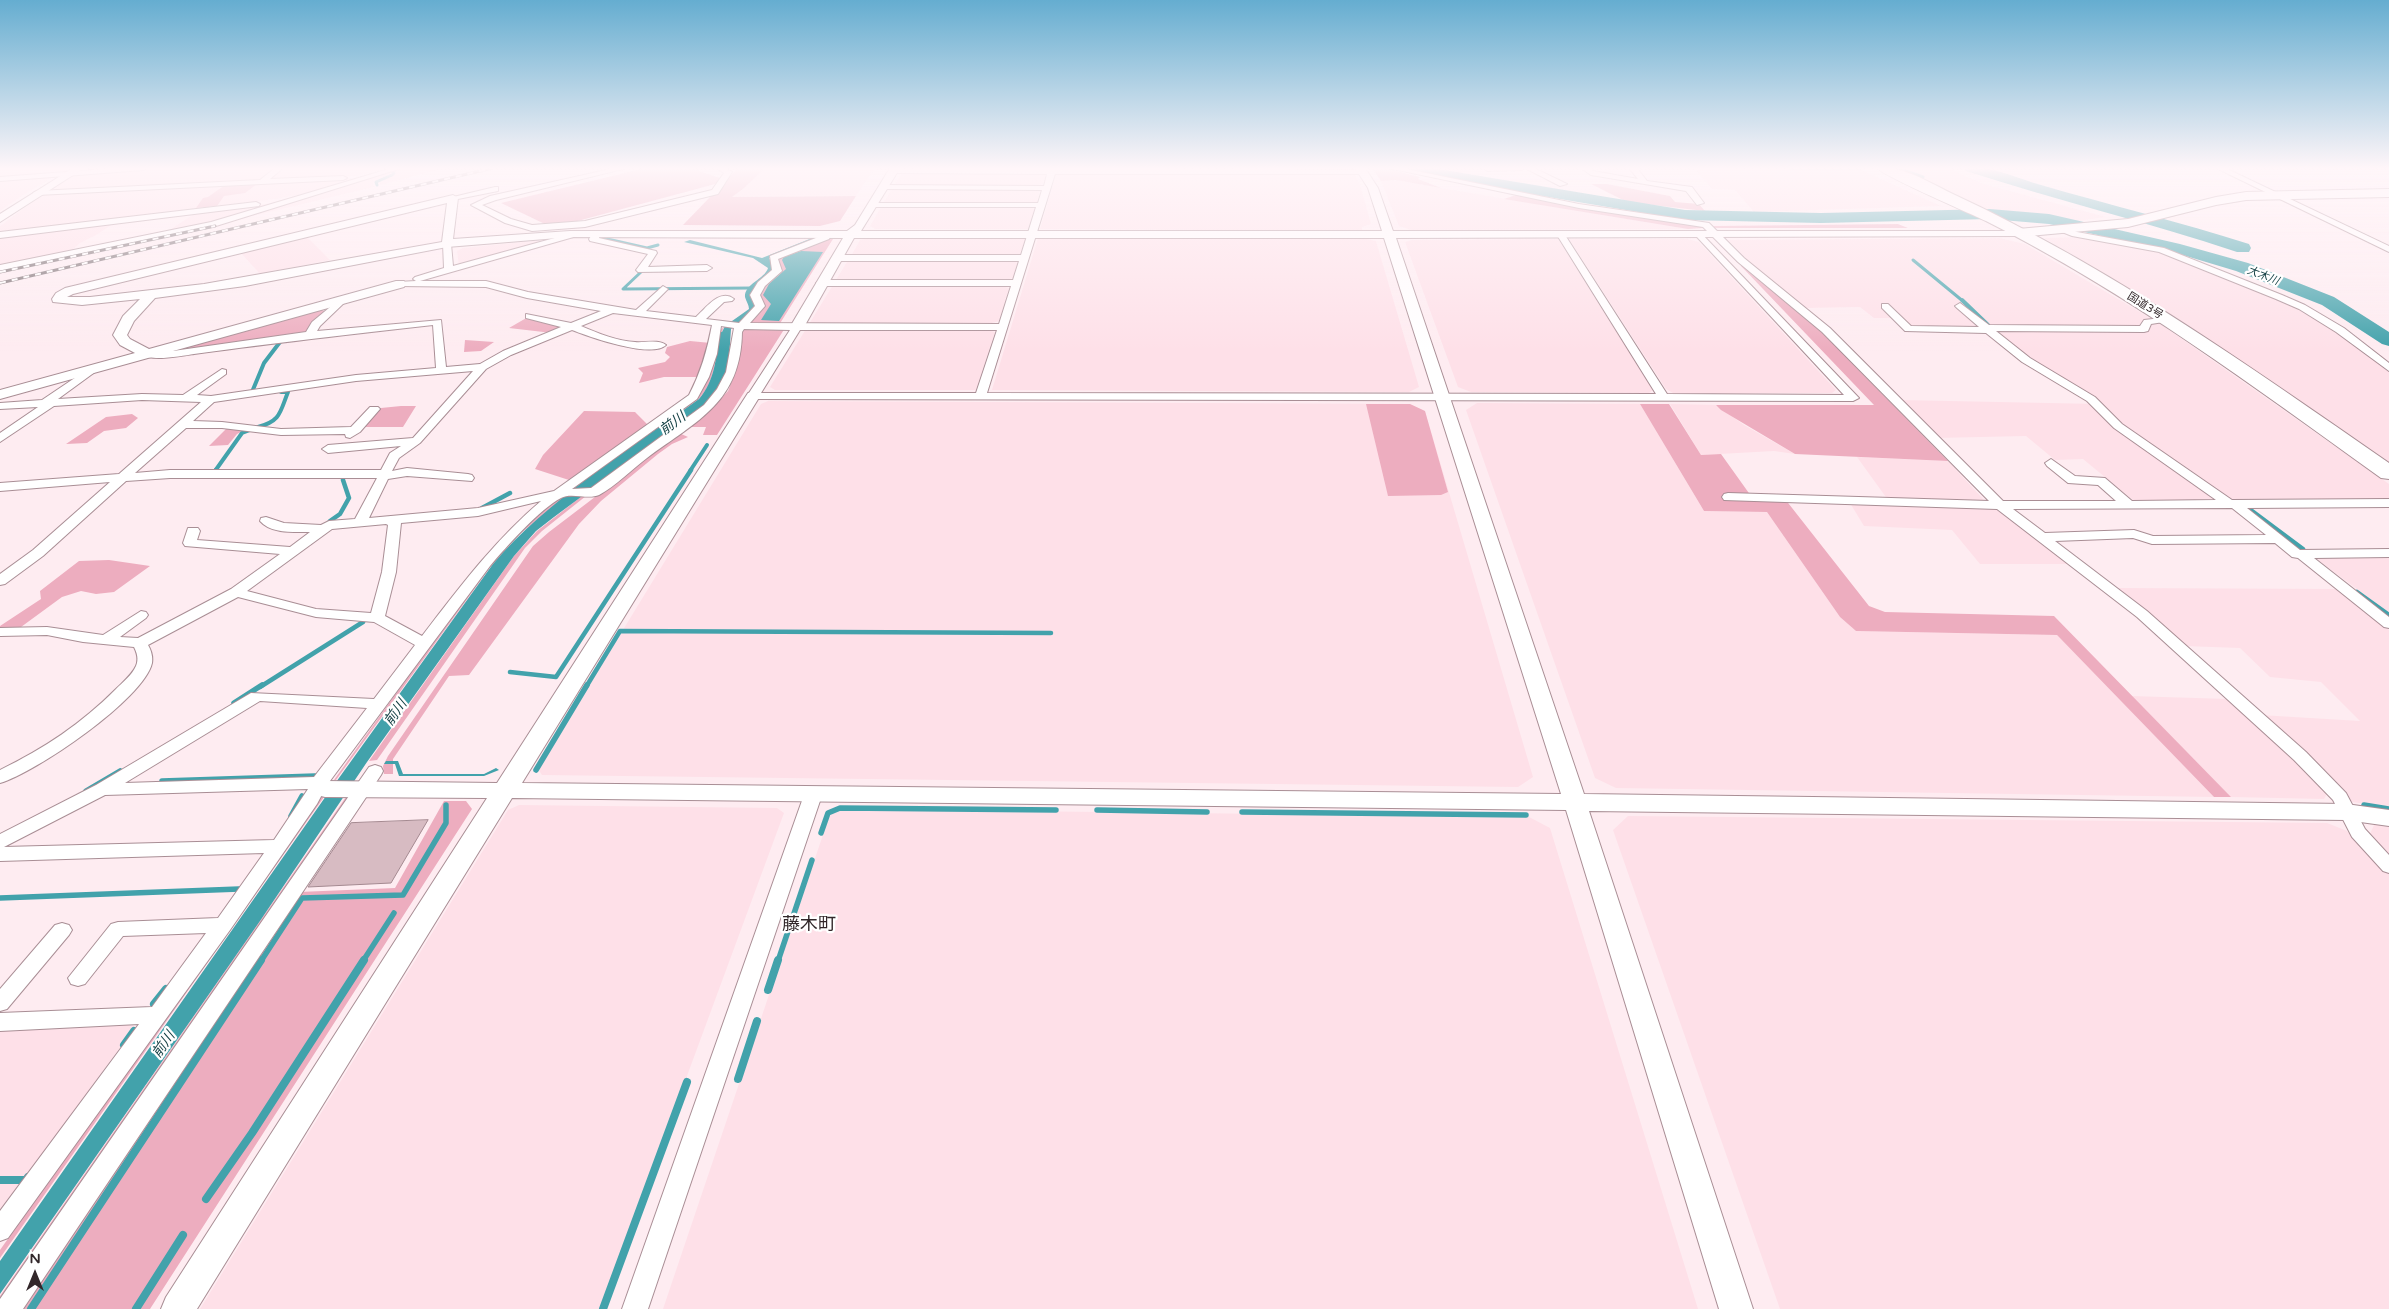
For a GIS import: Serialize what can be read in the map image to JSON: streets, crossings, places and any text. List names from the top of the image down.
{
  "streets": {
    "highway": ["国道3号"]
  },
  "districts": ["藤木町"],
  "water": ["大木川", "前川"],
  "north": "top"
}
